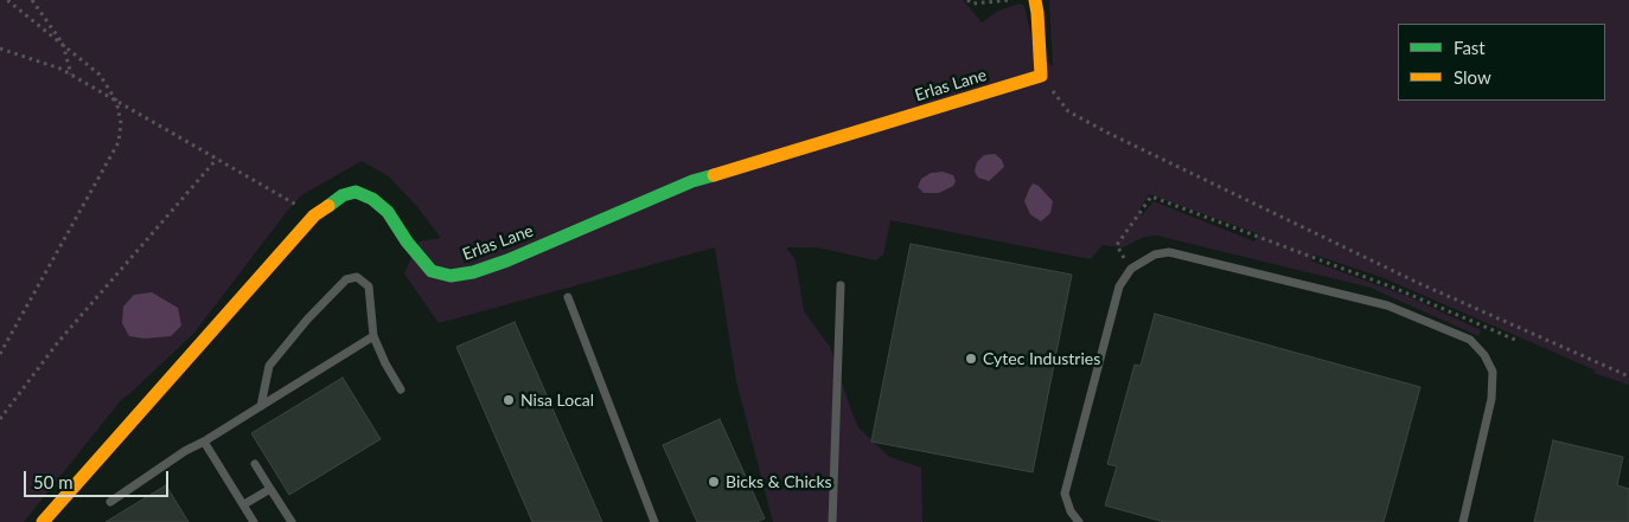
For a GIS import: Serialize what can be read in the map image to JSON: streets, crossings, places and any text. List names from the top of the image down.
{
  "streets": {
    "street": ["Erlas Lane"]
  },
  "places": ["Cytec Industries", "Nisa Local", "Bicks & Chicks"],
  "legend": ["Fast", "Slow"],
  "scale_bar": "50 m"
}
